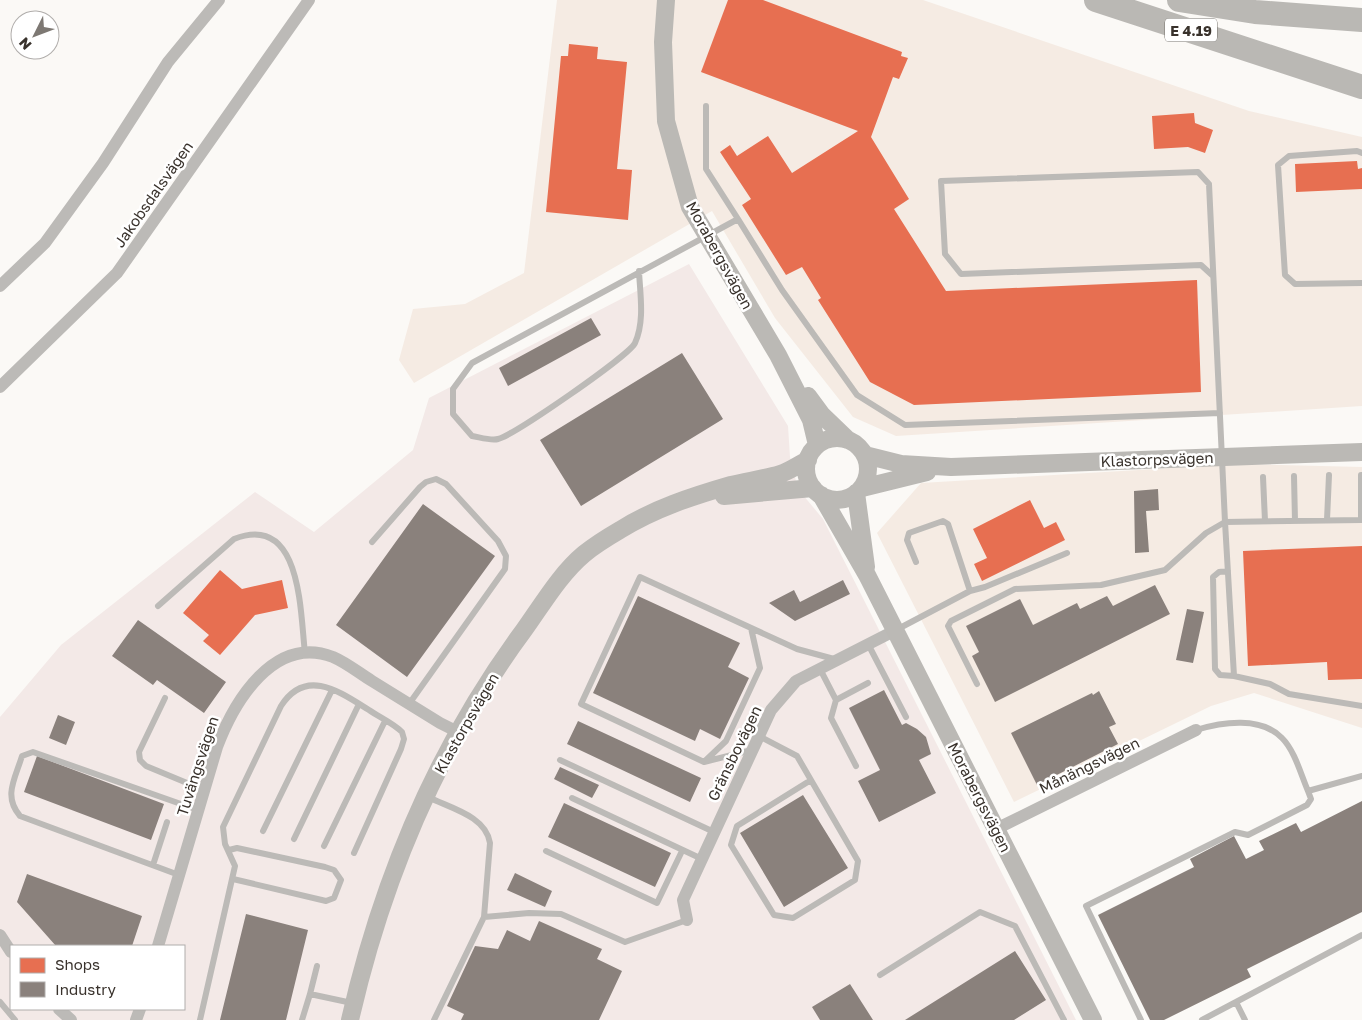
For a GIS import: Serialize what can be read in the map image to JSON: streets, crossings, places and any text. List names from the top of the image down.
{
  "streets": {
    "highway": ["E 4.19"],
    "street": [
      "Jakobsdalsvägen",
      "Morabergsvägen",
      "Klastorpsvägen",
      "Gränsbovägen",
      "Månängsvägen",
      "Tuvängsvägen"
    ]
  },
  "crossings": [
    ["Morabergsvägen", "Klastorpsvägen"],
    ["Morabergsvägen", "Gränsbovägen"],
    ["Morabergsvägen", "Månängsvägen"],
    ["Klastorpsvägen", "Tuvängsvägen"]
  ],
  "legend": ["Shops", "Industry"],
  "north": "bottom left"
}
